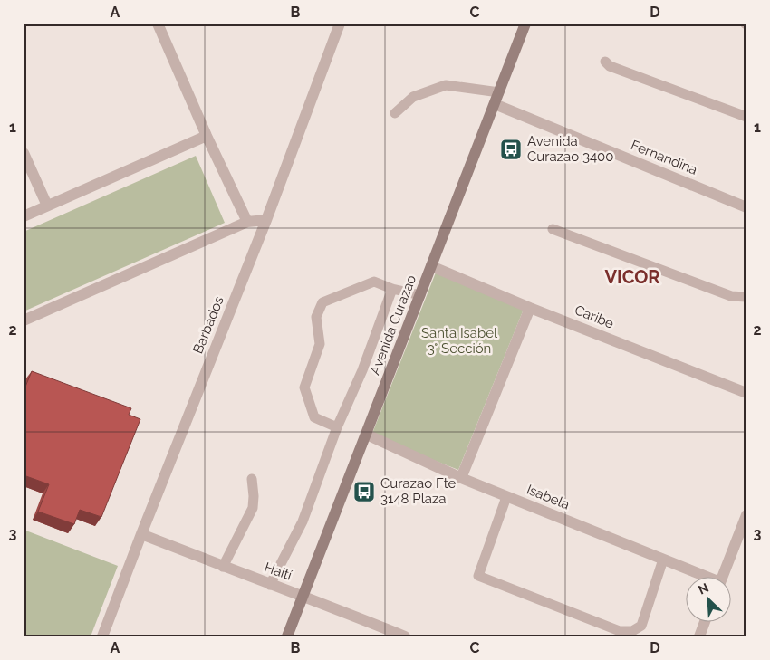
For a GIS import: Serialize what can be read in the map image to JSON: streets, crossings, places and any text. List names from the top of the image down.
{
  "streets": {
    "street": [
      "Fernandina",
      "Caribe",
      "Barbados",
      "Avenida Curazao",
      "Isabela",
      "Haití"
    ]
  },
  "crossings": [
    ["Fernandina", "Avenida Curazao"],
    ["Caribe", "Avenida Curazao"],
    ["Barbados", "Haití"],
    ["Avenida Curazao", "Isabela"],
    ["Avenida Curazao", "Haití"]
  ],
  "districts": ["VICOR"],
  "parks": ["Santa Isabel 3° Sección"],
  "places": {
    "bus stop": ["Avenida Curazao 3400", "Curazao Fte 3148 Plaza"]
  },
  "north": "top left",
  "grid": {
    "columns": [
      "A",
      "B",
      "C",
      "D"
    ],
    "rows": ["1", "2", "3"]
  }
}
